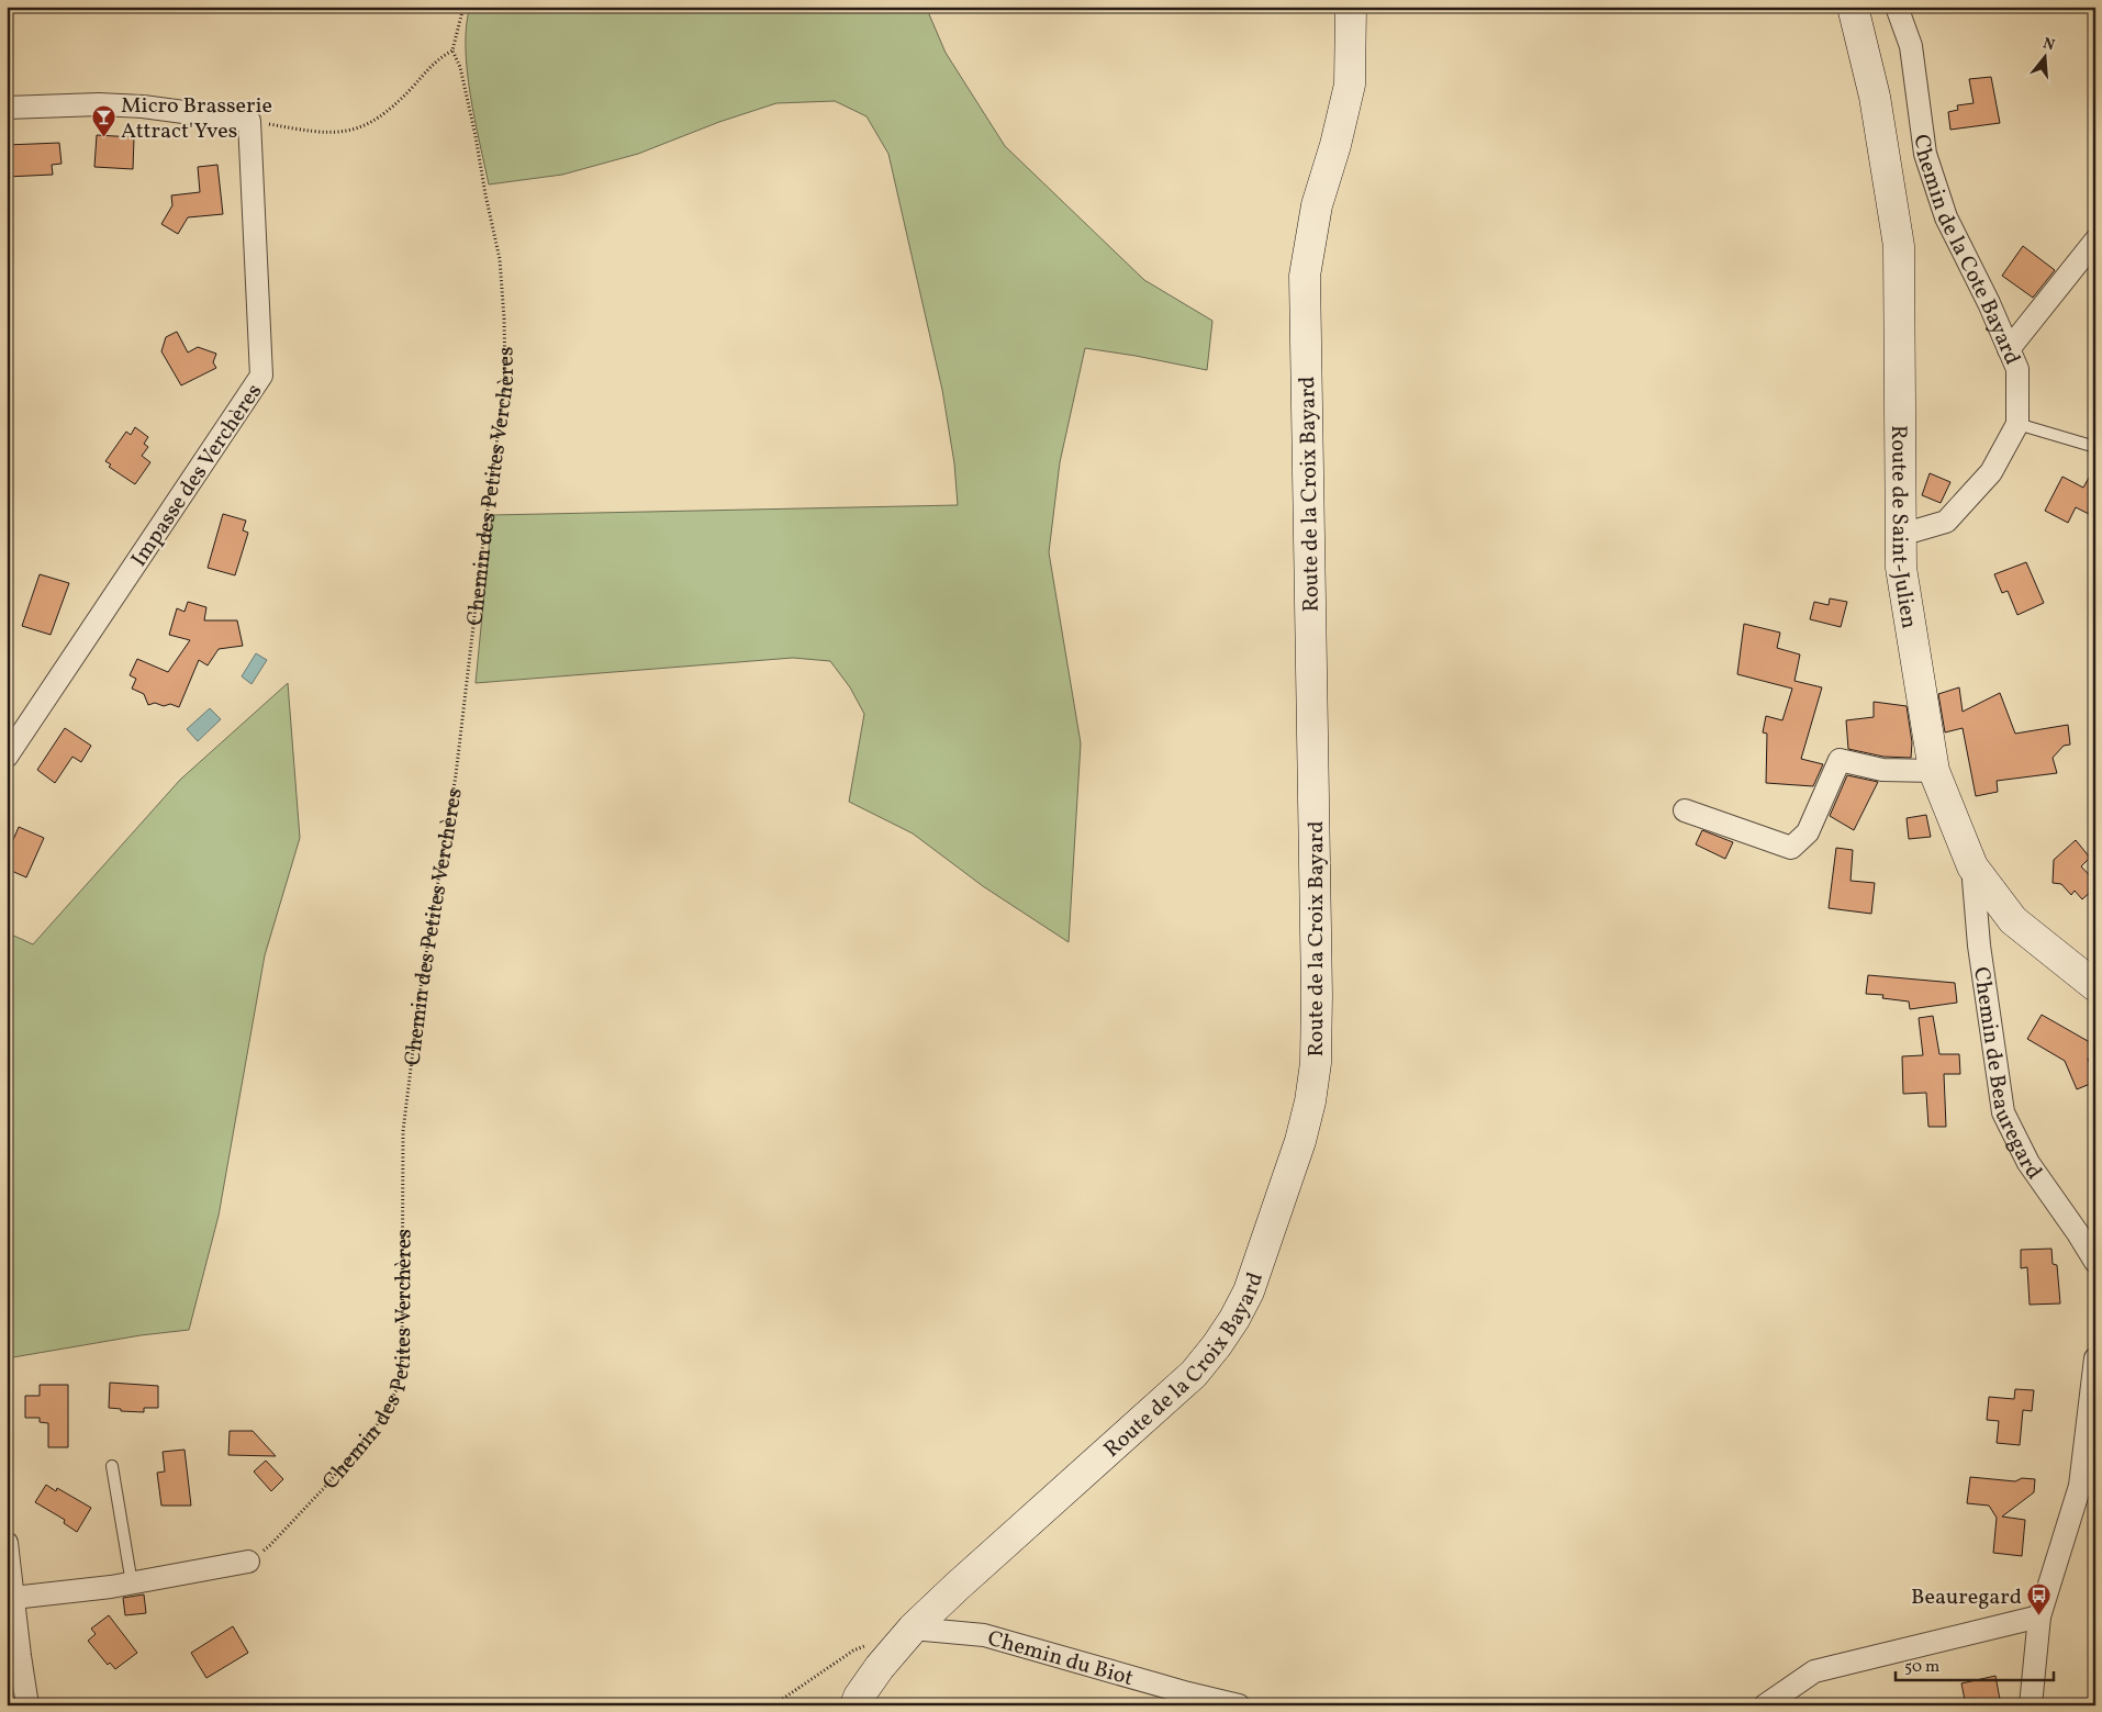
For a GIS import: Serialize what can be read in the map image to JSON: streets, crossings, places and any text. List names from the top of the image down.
{
  "streets": {
    "main road": ["Route de la Croix Bayard", "Route de Saint-Julien"],
    "street": [
      "Chemin de la Cote Bayard",
      "Impasse des Verchères",
      "Chemin de Beauregard",
      "Chemin du Biot"
    ],
    "path": ["Chemin des Petites Verchères"]
  },
  "crossings": [
    ["Chemin de la Cote Bayard", "Route de Saint-Julien"],
    ["Route de la Croix Bayard", "Chemin du Biot"],
    ["Route de Saint-Julien", "Chemin de Beauregard"]
  ],
  "places": {
    "bar": ["Micro Brasserie Attract'Yves"],
    "bus stop": ["Beauregard"]
  },
  "scale_bar": "50 m",
  "north": "top"
}
